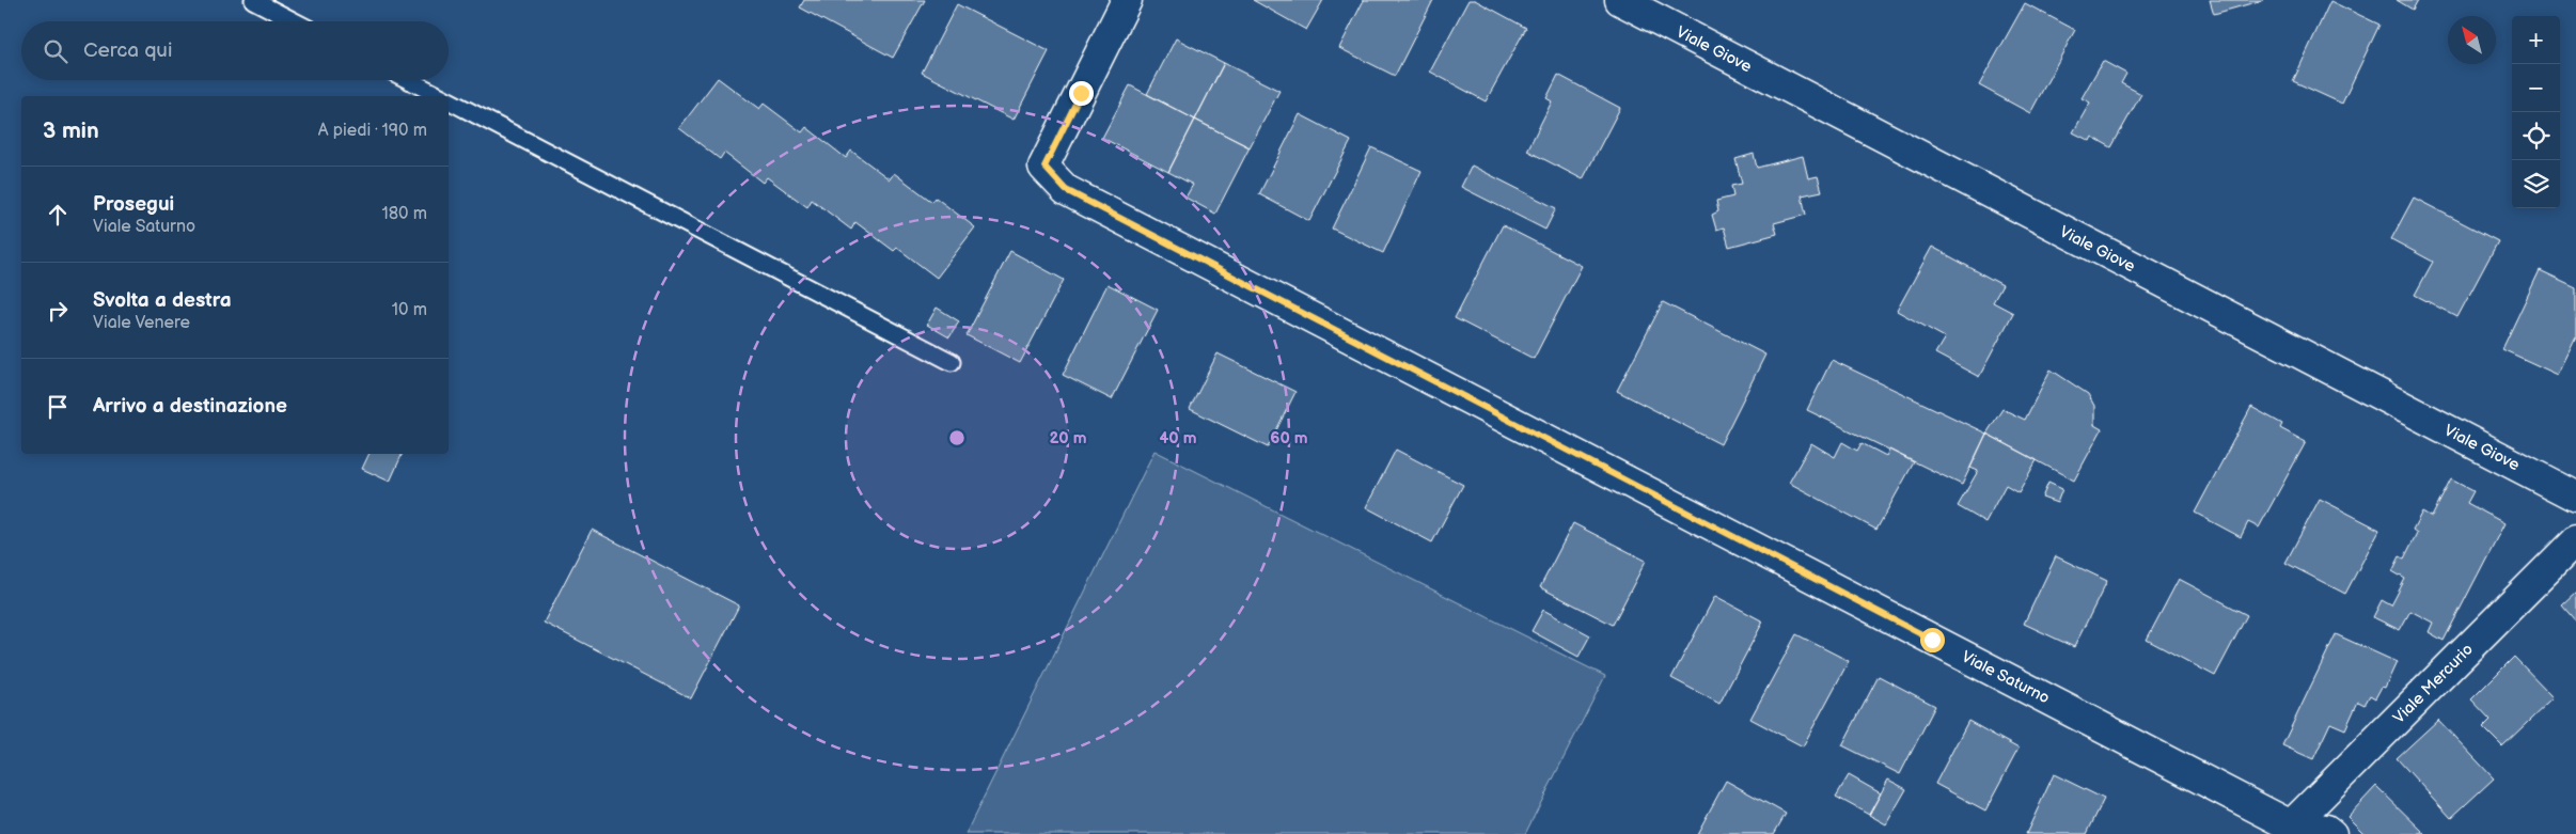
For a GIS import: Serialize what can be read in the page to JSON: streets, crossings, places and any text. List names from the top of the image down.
{
  "streets": {
    "street": ["Viale Giove", "Viale Saturno", "Viale Mercurio"]
  },
  "crossings": [
    ["Viale Saturno", "Viale Mercurio"]
  ],
  "north": "top left",
  "page": {
    "map_buttons": ["+", "−"],
    "search": "Cerca qui",
    "heading": ["3 min", "A piedi · 190 m"],
    "list": [
      ["Prosegui", "Viale Saturno", "180 m"],
      ["Svolta a destra", "Viale Venere", "10 m"],
      "Arrivo a destinazione"
    ]
  },
  "rings": ["20 m", "40 m", "60 m"]
}
